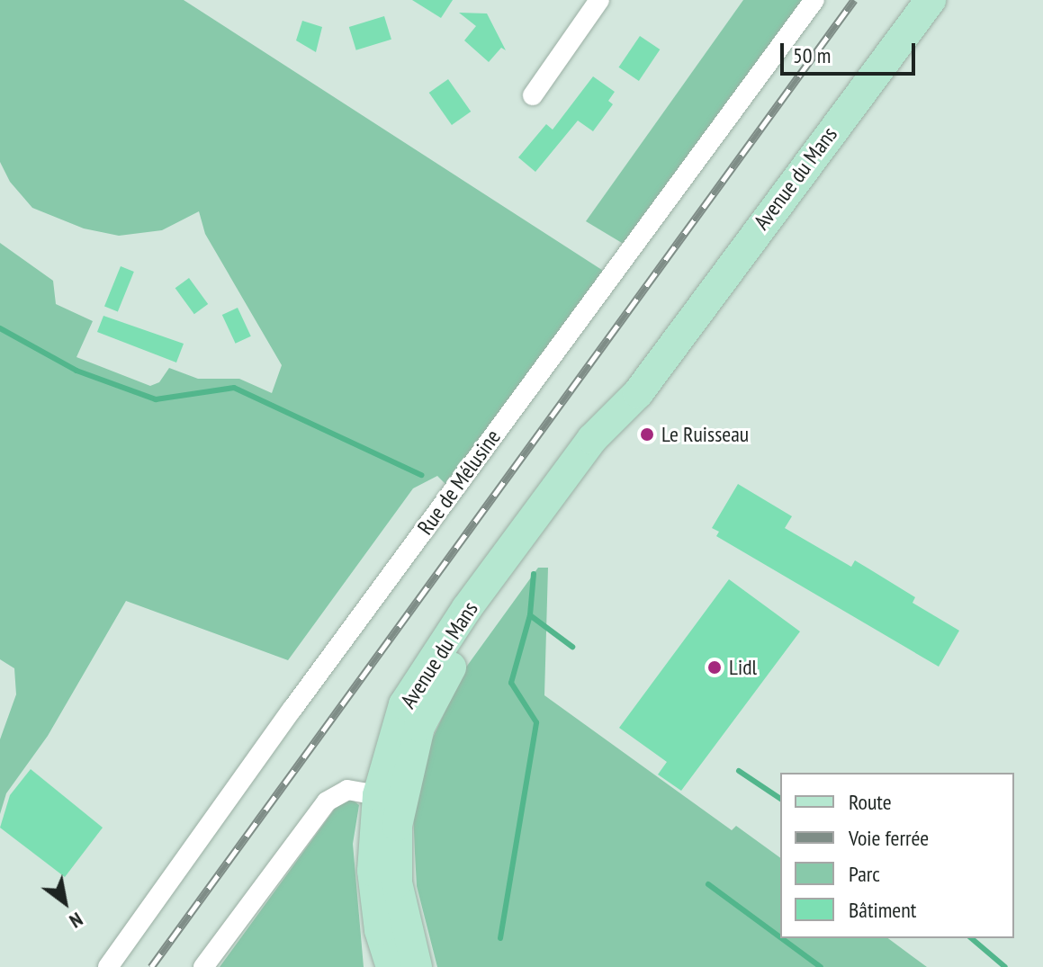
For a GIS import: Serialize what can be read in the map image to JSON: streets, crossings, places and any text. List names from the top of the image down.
{
  "streets": {
    "main road": ["Avenue du Mans"],
    "street": ["Rue de Mélusine"]
  },
  "places": ["Le Ruisseau", "Lidl"],
  "legend": [
    "Route",
    "Voie ferrée",
    "Parc",
    "Bâtiment"
  ],
  "scale_bar": "50 m",
  "north": "bottom right"
}
